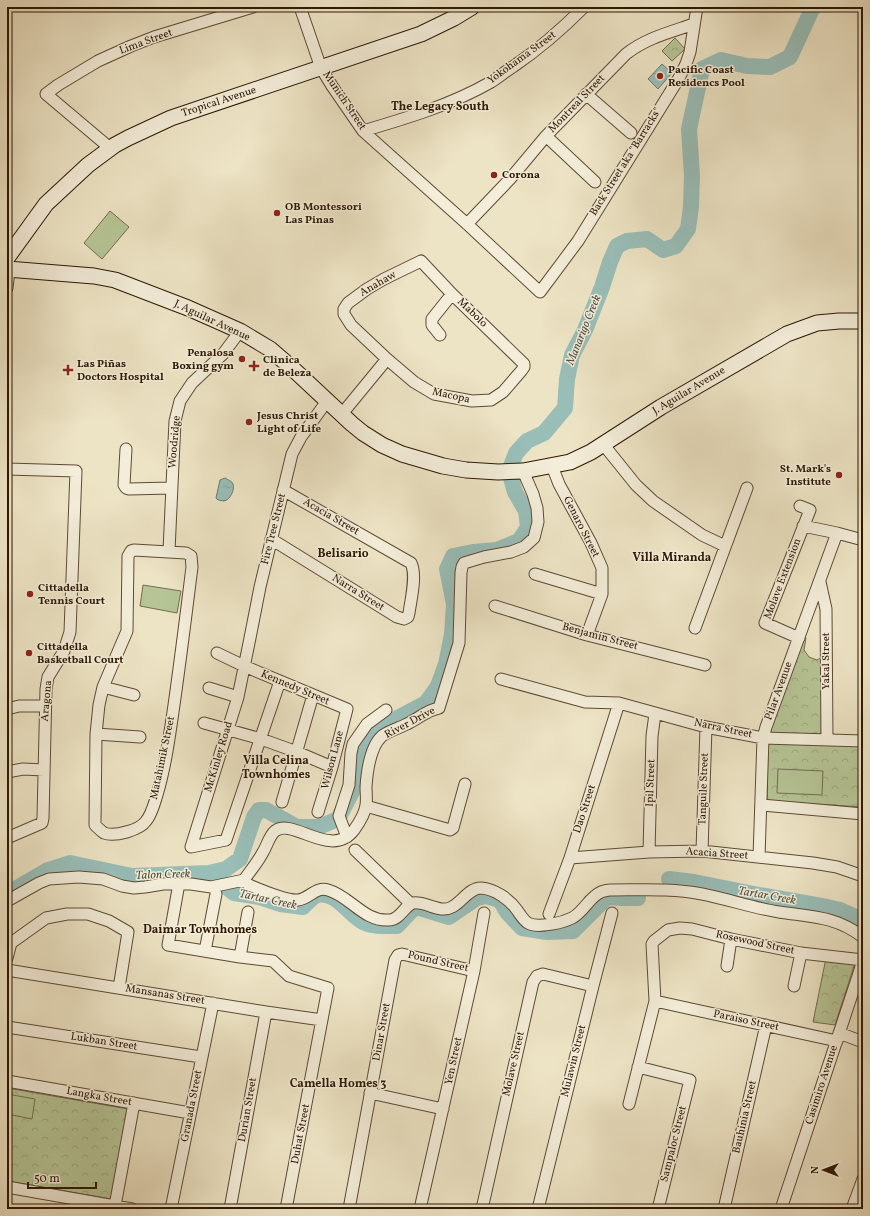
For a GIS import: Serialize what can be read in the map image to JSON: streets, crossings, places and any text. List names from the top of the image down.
{
  "streets": {
    "main road": ["Tropical Avenue", "J. Aguilar Avenue"],
    "street": [
      "Lima Street",
      "Yokohama Street",
      "Munich Street",
      "Montreal Street",
      "Back Street aka \"Barracks\"",
      "Anahaw",
      "Mabolo",
      "Macopa",
      "Woodridge",
      "Acacia Street",
      "Genaro Street",
      "Fire Tree Street",
      "Molave Extension",
      "Narra Street",
      "Benjamin Street",
      "Yakal Street",
      "Kennedy Street",
      "Pilar Avenue",
      "Aragona",
      "River Drive",
      "McKinley Road",
      "Matahimik Street",
      "Wilson Lane",
      "Ipil Street",
      "Tanguile Street",
      "Dao Street",
      "Rosewood Street",
      "Pound Street",
      "Mansanas Street",
      "Paraiso Street",
      "Dinar Street",
      "Lukban Street",
      "Yen Street",
      "Mulawin Street",
      "Molave Street",
      "Casimiro Avenue",
      "Langka Street",
      "Granada Street",
      "Durian Street",
      "Bauhinia Street",
      "Duhat Street",
      "Sampaloc Street"
    ]
  },
  "crossings": [
    ["Lima Street", "Tropical Avenue"],
    ["Yokohama Street", "Munich Street"],
    ["Munich Street", "Tropical Avenue"],
    ["Munich Street", "Montreal Street"],
    ["Munich Street", "Back Street aka \"Barracks\""],
    ["Tropical Avenue", "J. Aguilar Avenue"],
    ["Montreal Street", "Back Street aka \"Barracks\""],
    ["Anahaw", "Mabolo"],
    ["Anahaw", "Macopa"],
    ["Mabolo", "Macopa"],
    ["J. Aguilar Avenue", "Woodridge"],
    ["J. Aguilar Avenue", "Genaro Street"],
    ["J. Aguilar Avenue", "Fire Tree Street"],
    ["J. Aguilar Avenue", "River Drive"],
    ["Woodridge", "Matahimik Street"],
    ["Acacia Street", "Fire Tree Street"],
    ["Acacia Street", "Narra Street"],
    ["Acacia Street", "Pilar Avenue"],
    ["Acacia Street", "Ipil Street"],
    ["Acacia Street", "Tanguile Street"],
    ["Acacia Street", "Dao Street"],
    ["Genaro Street", "Benjamin Street"],
    ["Fire Tree Street", "Narra Street"],
    ["Fire Tree Street", "Kennedy Street"],
    ["Fire Tree Street", "McKinley Road"],
    ["Molave Extension", "Pilar Avenue"],
    ["Narra Street", "Yakal Street"],
    ["Narra Street", "Pilar Avenue"],
    ["Narra Street", "Ipil Street"],
    ["Narra Street", "Tanguile Street"],
    ["Narra Street", "Dao Street"],
    ["Yakal Street", "Pilar Avenue"],
    ["Kennedy Street", "McKinley Road"],
    ["Kennedy Street", "Wilson Lane"],
    ["Rosewood Street", "Paraiso Street"],
    ["Rosewood Street", "Casimiro Avenue"],
    ["Pound Street", "Dinar Street"],
    ["Pound Street", "Yen Street"],
    ["Mansanas Street", "Granada Street"],
    ["Mansanas Street", "Durian Street"],
    ["Mansanas Street", "Duhat Street"],
    ["Paraiso Street", "Casimiro Avenue"],
    ["Paraiso Street", "Bauhinia Street"],
    ["Lukban Street", "Granada Street"],
    ["Mulawin Street", "Molave Street"],
    ["Langka Street", "Granada Street"]
  ],
  "districts": [
    "The Legacy South",
    "Belisario",
    "Villa Miranda",
    "Villa Celina Townhomes",
    "Daimar Townhomes",
    "Camella Homes 3"
  ],
  "water": ["Manarigo Creek", "Talon Creek", "Tartar Creek"],
  "places": {
    "other": [
      "Pacific Coast Residencs Pool",
      "Corona",
      "OB Montessori Las Pinas",
      "Penalosa Boxing gym",
      "Jesus Christ Light of Life",
      "St. Mark's Institute",
      "Cittadella Tennis Court",
      "Cittadella Basketball Court"
    ],
    "health": ["Clinica de Beleza", "Las Piñas Doctors Hospital"]
  },
  "scale_bar": "50 m",
  "north": "left"
}
